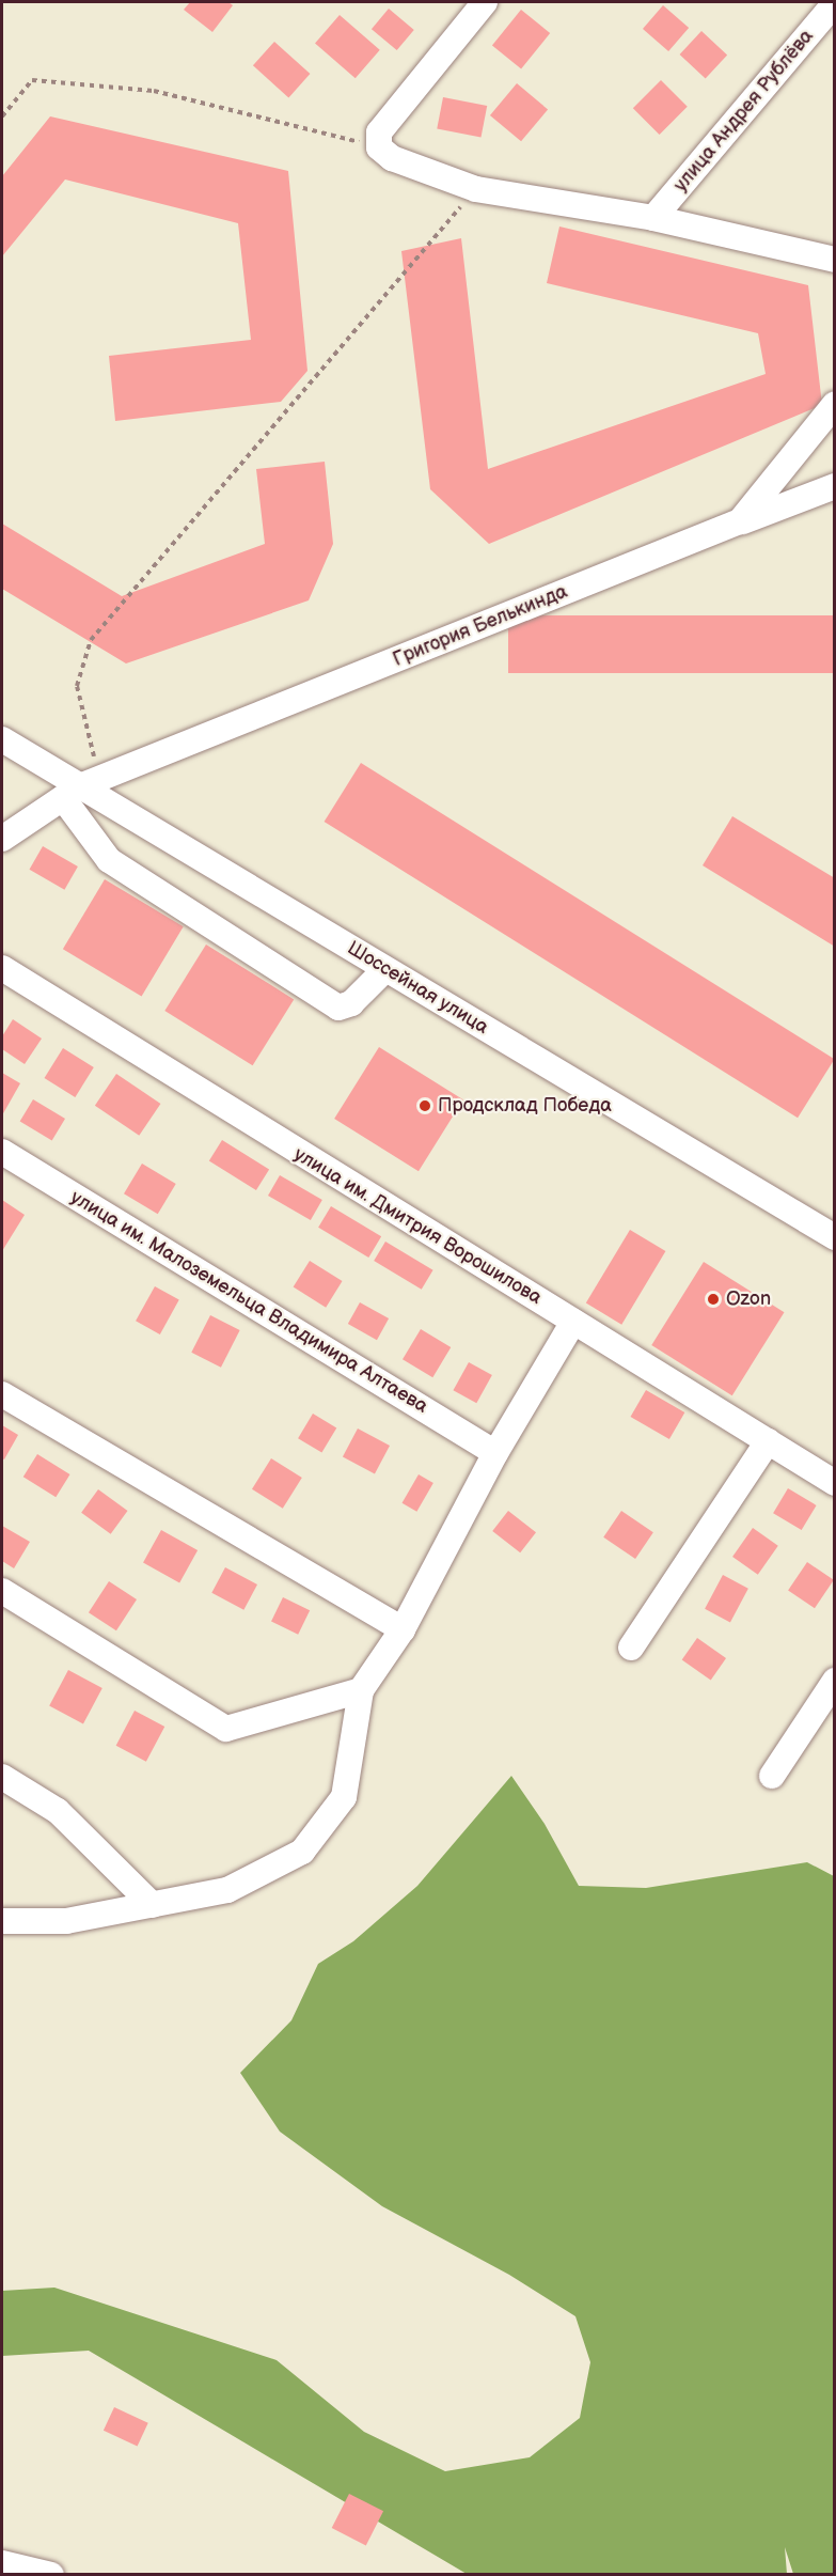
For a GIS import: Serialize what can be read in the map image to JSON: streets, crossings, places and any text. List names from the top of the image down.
{
  "streets": {
    "street": [
      "улица Андрея Рублёва",
      "Григория Белькинда",
      "Шоссейная улица",
      "улица им. Дмитрия Ворошилова",
      "улица им. Малоземельца Владимира Алтаева"
    ]
  },
  "crossings": [
    ["Григория Белькинда", "Шоссейная улица"]
  ],
  "places": ["Продсклад Победа", "Ozon"]
}
